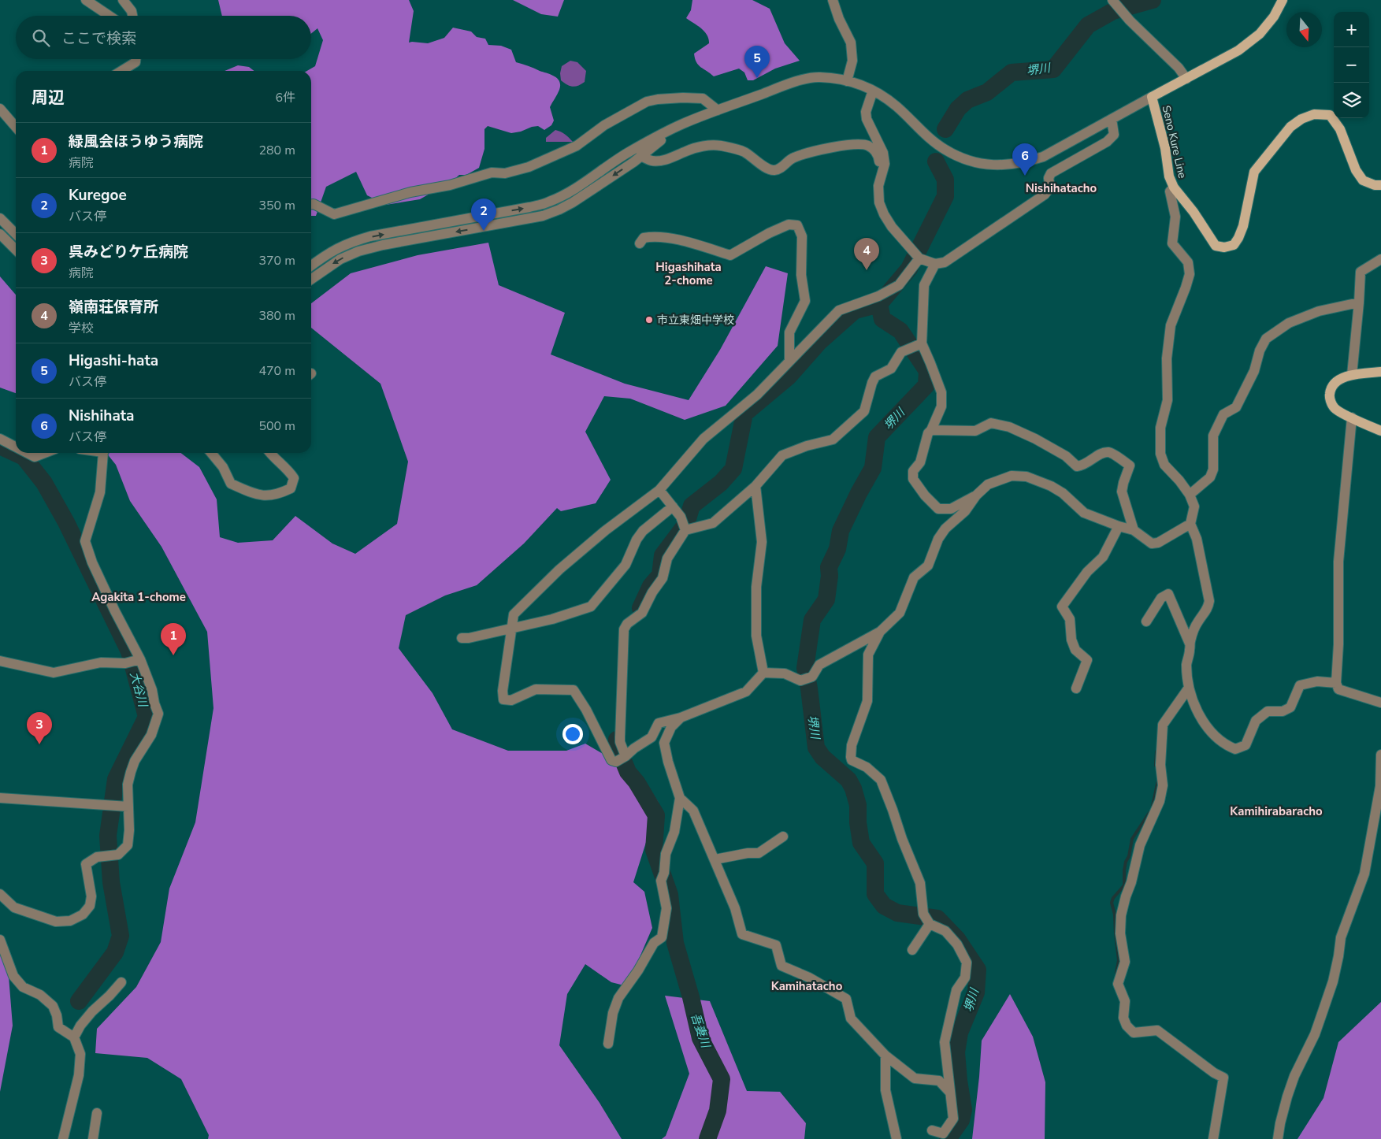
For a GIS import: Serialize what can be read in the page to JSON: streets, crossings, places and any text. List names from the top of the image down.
{
  "streets": {
    "main road": ["Seno Kure Line"]
  },
  "districts": [
    "Nishihatacho",
    "Higashihata 2-chome",
    "Agakita 1-chome",
    "Kamihirabaracho",
    "Kamihatacho"
  ],
  "water": ["堺川", "大谷川", "吾妻川"],
  "places": ["市立東畑中学校"],
  "north": "bottom",
  "page": {
    "map_buttons": ["+", "−"],
    "search": "ここで検索",
    "pins": [
      "5",
      "6",
      "2",
      "4",
      "1",
      "3"
    ],
    "heading": ["周辺", "6件"],
    "list": [
      {
        "mark": "1",
        "name": "緑風会ほうゆう病院",
        "note": "病院",
        "value": "280 m"
      },
      {
        "mark": "2",
        "name": "Kuregoe",
        "note": "バス停",
        "value": "350 m"
      },
      {
        "mark": "3",
        "name": "呉みどりケ丘病院",
        "note": "病院",
        "value": "370 m"
      },
      {
        "mark": "4",
        "name": "嶺南荘保育所",
        "note": "学校",
        "value": "380 m"
      },
      {
        "mark": "5",
        "name": "Higashi-hata",
        "note": "バス停",
        "value": "470 m"
      },
      {
        "mark": "6",
        "name": "Nishihata",
        "note": "バス停",
        "value": "500 m"
      }
    ]
  }
}
